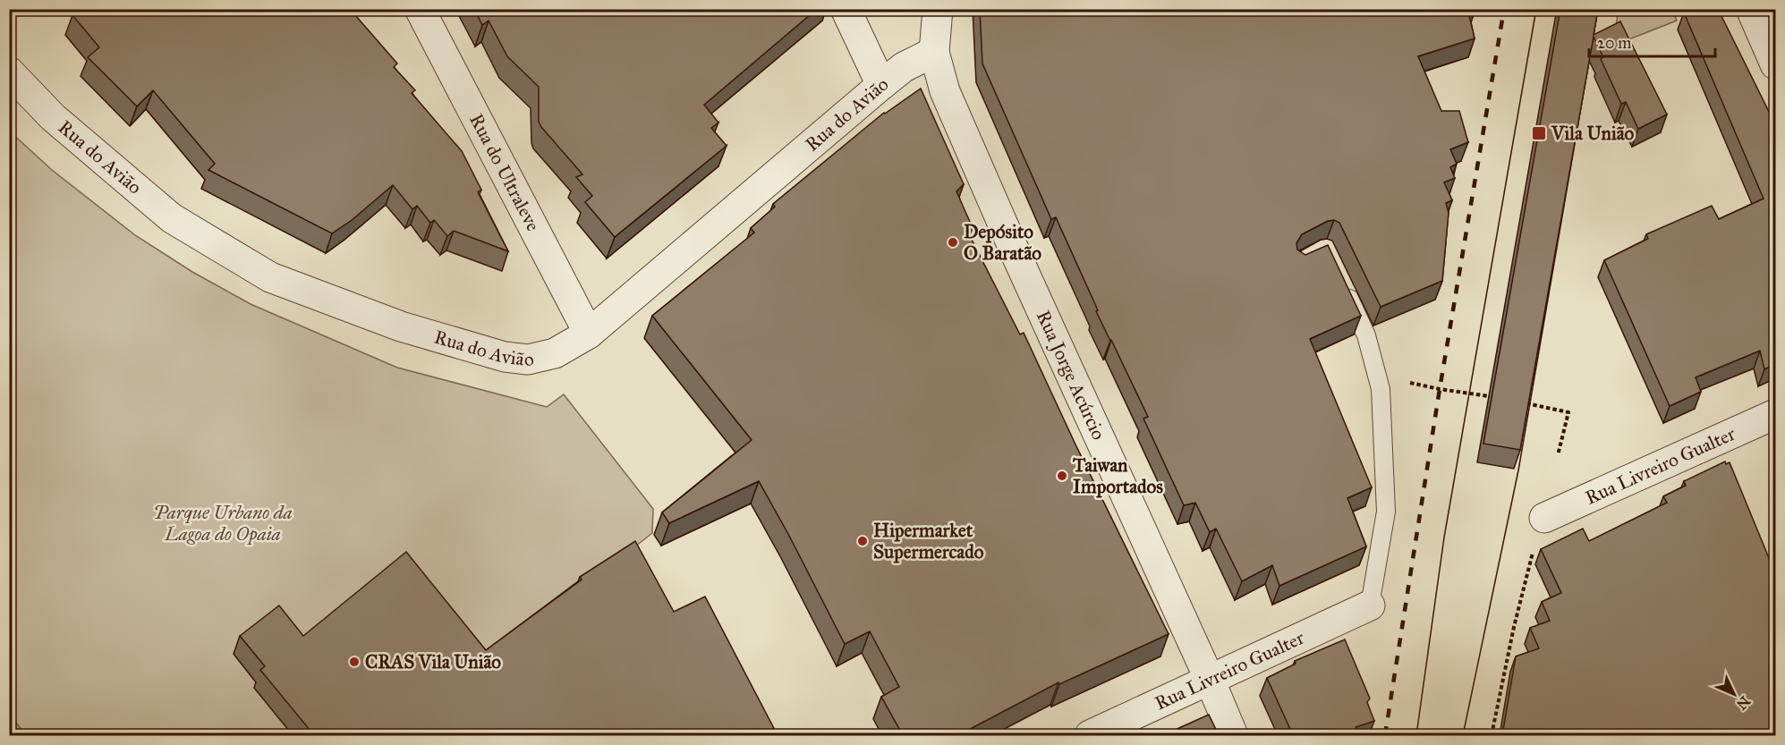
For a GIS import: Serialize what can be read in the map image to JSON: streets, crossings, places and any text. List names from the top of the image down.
{
  "streets": {
    "street": [
      "Rua do Avião",
      "Rua do Ultraleve",
      "Rua Jorge Acúrcio",
      "Rua Livreiro Gualter"
    ]
  },
  "crossings": [
    ["Rua do Avião", "Rua do Ultraleve"],
    ["Rua do Avião", "Rua Jorge Acúrcio"],
    ["Rua Jorge Acúrcio", "Rua Livreiro Gualter"]
  ],
  "parks": ["Parque Urbano da Lagoa do Opaia"],
  "places": {
    "transit": ["Vila União"],
    "other": [
      "Depósito O Baratão",
      "Taiwan Importados",
      "Hipermarket Supermercado",
      "CRAS Vila União"
    ]
  },
  "scale_bar": "20 m",
  "north": "bottom right"
}
